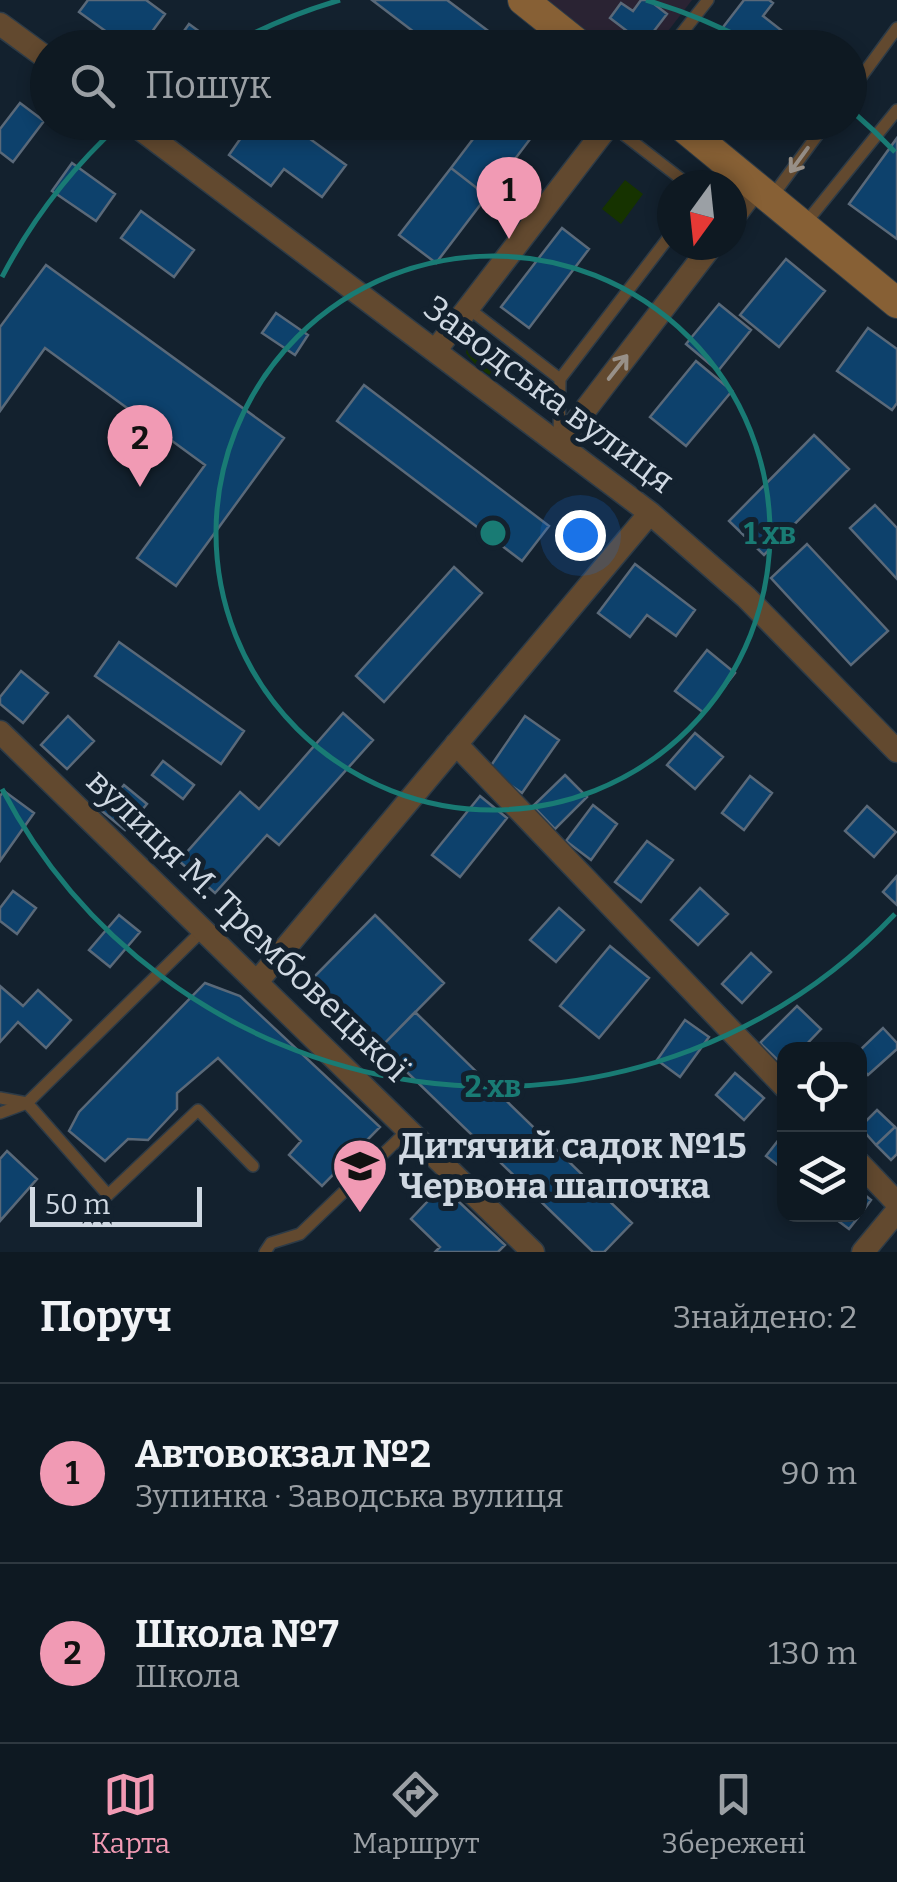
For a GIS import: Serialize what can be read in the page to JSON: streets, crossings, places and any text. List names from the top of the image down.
{
  "streets": {
    "street": ["Заводська вулиця", "вулиця М. Трембовецької"]
  },
  "places": {
    "school or university": ["Дитячий садок №15 Червона шапочка"]
  },
  "scale_bar": "50 m",
  "north": "bottom",
  "page": {
    "search": "Пошук",
    "pins": ["1", "2"],
    "scale": "50 m",
    "heading": ["Поруч", "Знайдено: 2"],
    "list": [
      {
        "mark": "1",
        "name": "Автовокзал №2",
        "note": "Зупинка · Заводська вулиця",
        "value": "90 m"
      },
      {
        "mark": "2",
        "name": "Школа №7",
        "note": "Школа",
        "value": "130 m"
      }
    ],
    "nav": ["Карта", "Маршрут", "Збережені"]
  },
  "rings": ["1 хв", "2 хв"]
}
